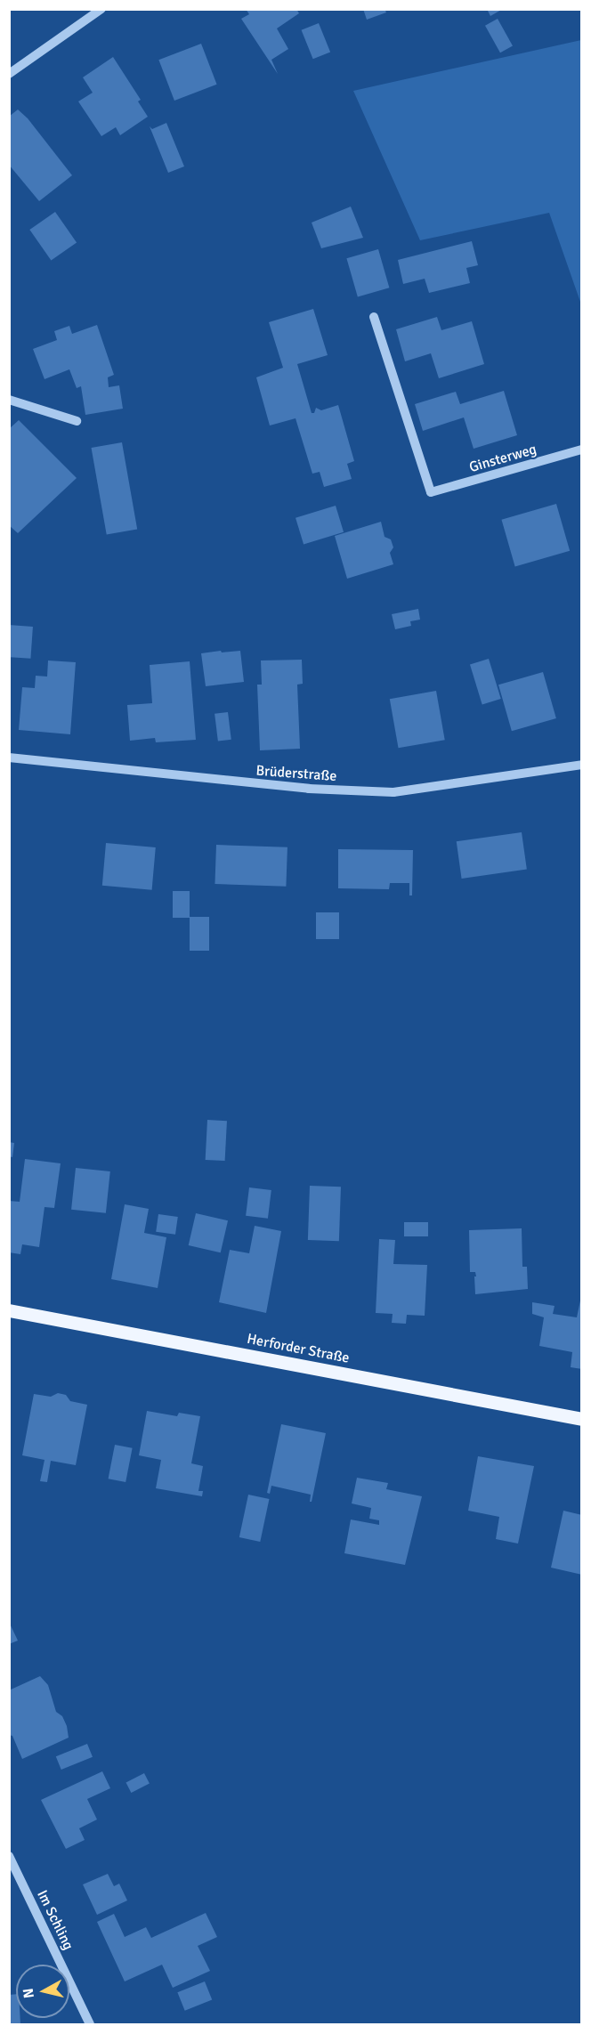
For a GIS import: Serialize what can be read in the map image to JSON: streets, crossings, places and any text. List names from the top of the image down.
{
  "streets": {
    "main road": ["Herforder Straße"],
    "street": ["Ginsterweg", "Brüderstraße", "Im Schling"]
  },
  "north": "left"
}
